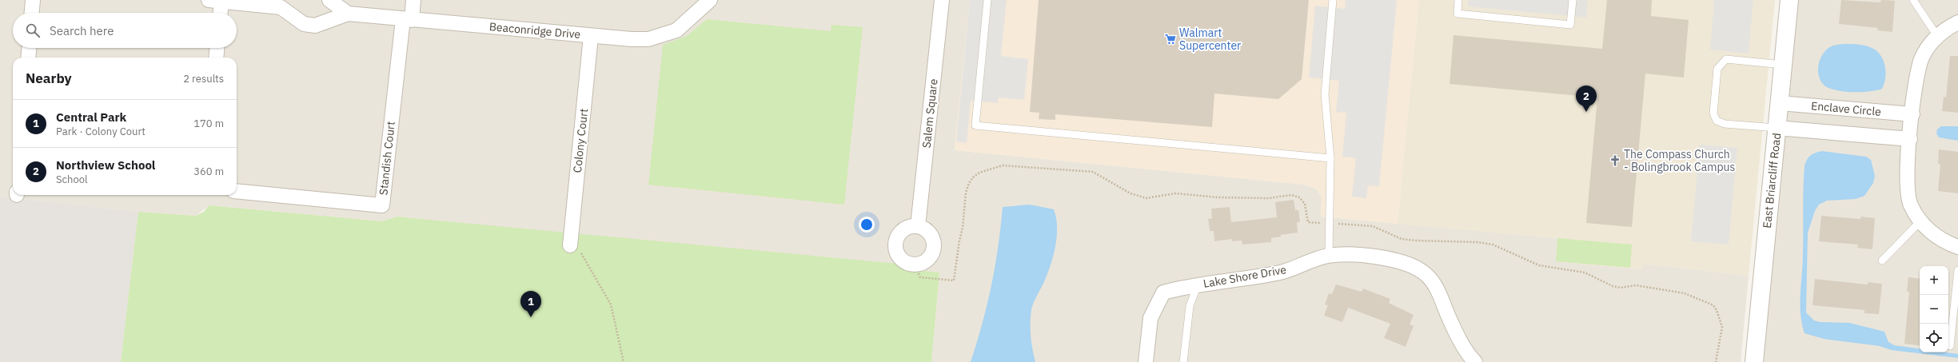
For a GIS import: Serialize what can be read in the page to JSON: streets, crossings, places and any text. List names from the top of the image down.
{
  "streets": {
    "street": [
      "Beaconridge Drive",
      "Enclave Circle",
      "Salem Square",
      "Colony Court",
      "Standish Court",
      "East Briarcliff Road",
      "Lake Shore Drive"
    ]
  },
  "crossings": [
    ["Beaconridge Drive", "Colony Court"],
    ["Beaconridge Drive", "Standish Court"],
    ["Enclave Circle", "East Briarcliff Road"]
  ],
  "places": {
    "supermarket": ["Walmart Supercenter"],
    "church": ["The Compass Church - Bolingbrook Campus"]
  },
  "page": {
    "search": "Search here",
    "heading": ["Nearby", "2 results"],
    "pins": ["2", "1"],
    "list": [
      {
        "mark": "1",
        "name": "Central Park",
        "note": "Park · Colony Court",
        "value": "170 m"
      },
      {
        "mark": "2",
        "name": "Northview School",
        "note": "School",
        "value": "360 m"
      }
    ],
    "map_buttons": ["+", "−"]
  }
}
